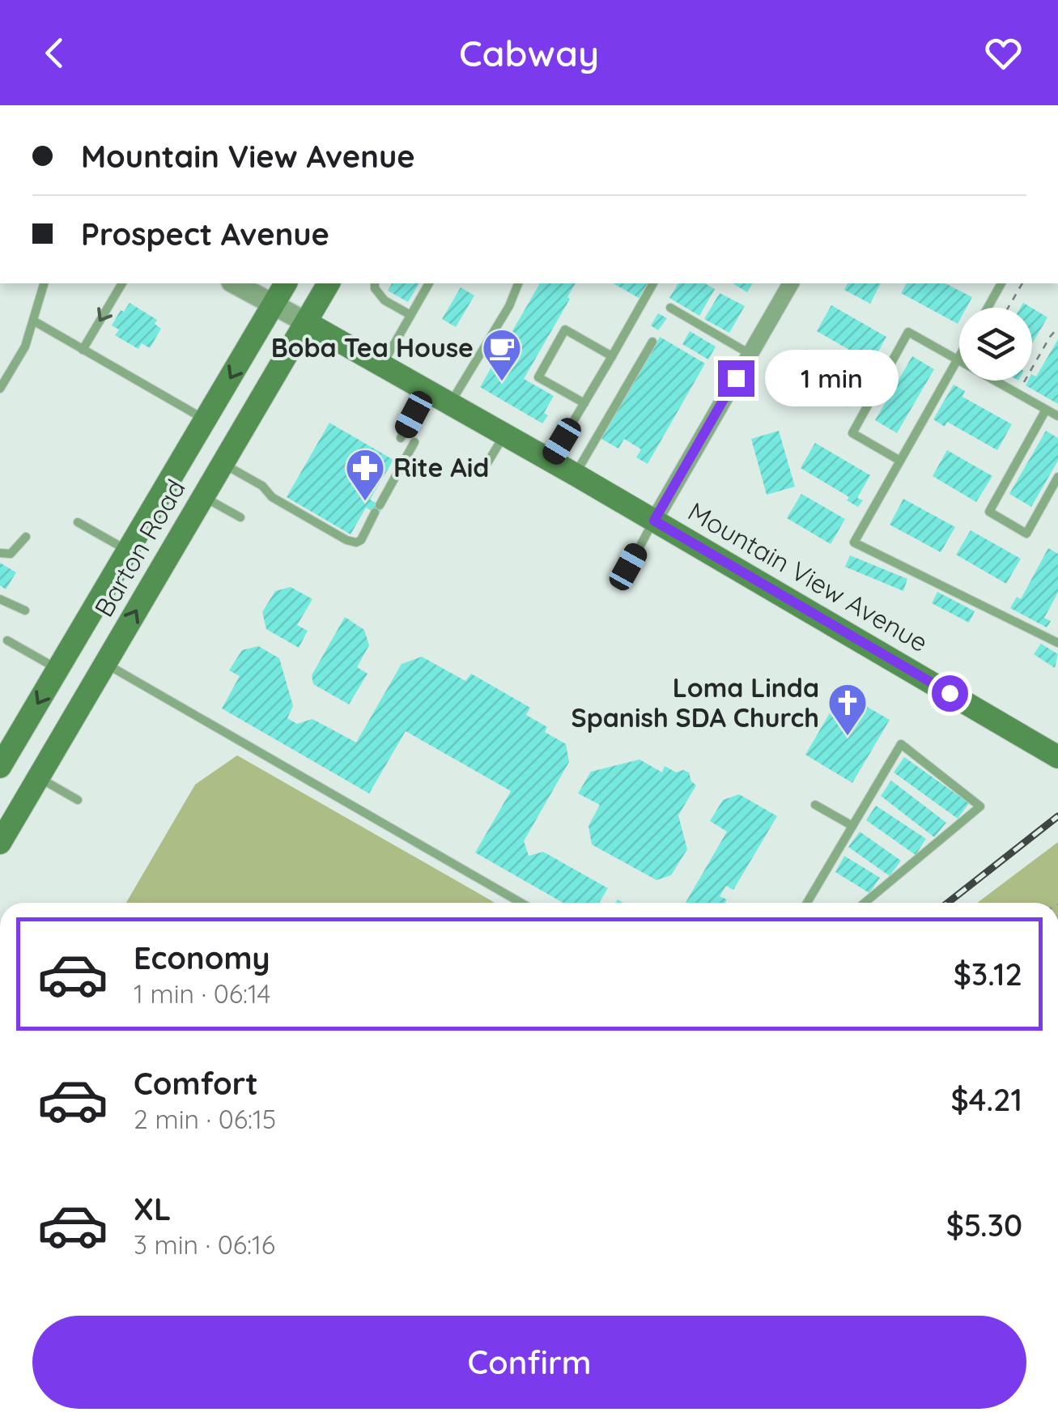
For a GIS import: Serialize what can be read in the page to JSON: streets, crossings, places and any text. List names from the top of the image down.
{
  "streets": {
    "main road": ["Barton Road", "Mountain View Avenue"]
  },
  "crossings": [
    ["Barton Road", "Mountain View Avenue"]
  ],
  "places": {
    "cafe": ["Boba Tea House"],
    "pharmacy": ["Rite Aid"],
    "church": ["Loma Linda Spanish SDA Church"]
  },
  "page": {
    "header": "Cabway",
    "banner": ["Mountain View Avenue", "Prospect Avenue"],
    "bubble": "1 min",
    "list": [
      {
        "name": "Economy",
        "note": "1 min · 06:14",
        "value": "$3.12"
      },
      {
        "name": "Comfort",
        "note": "2 min · 06:15",
        "value": "$4.21"
      },
      {
        "name": "XL",
        "note": "3 min · 06:16",
        "value": "$5.30"
      }
    ],
    "buttons": "Confirm"
  }
}
